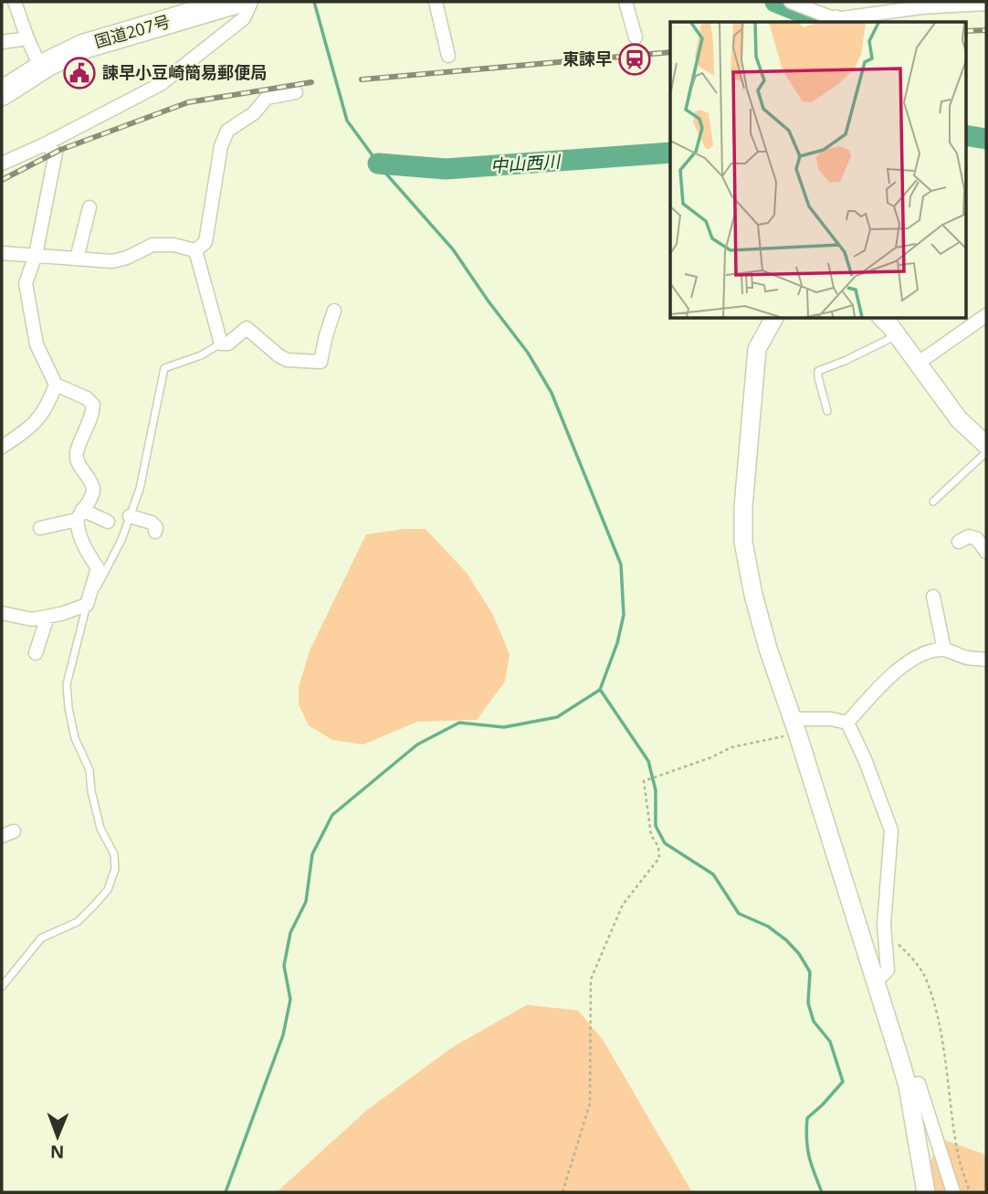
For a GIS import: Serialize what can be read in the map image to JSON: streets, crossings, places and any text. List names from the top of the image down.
{
  "streets": {
    "highway": ["国道207号"]
  },
  "water": ["中山西川"],
  "places": {
    "station": ["東諫早"],
    "public building": ["諫早小豆崎簡易郵便局"]
  },
  "north": "bottom"
}
